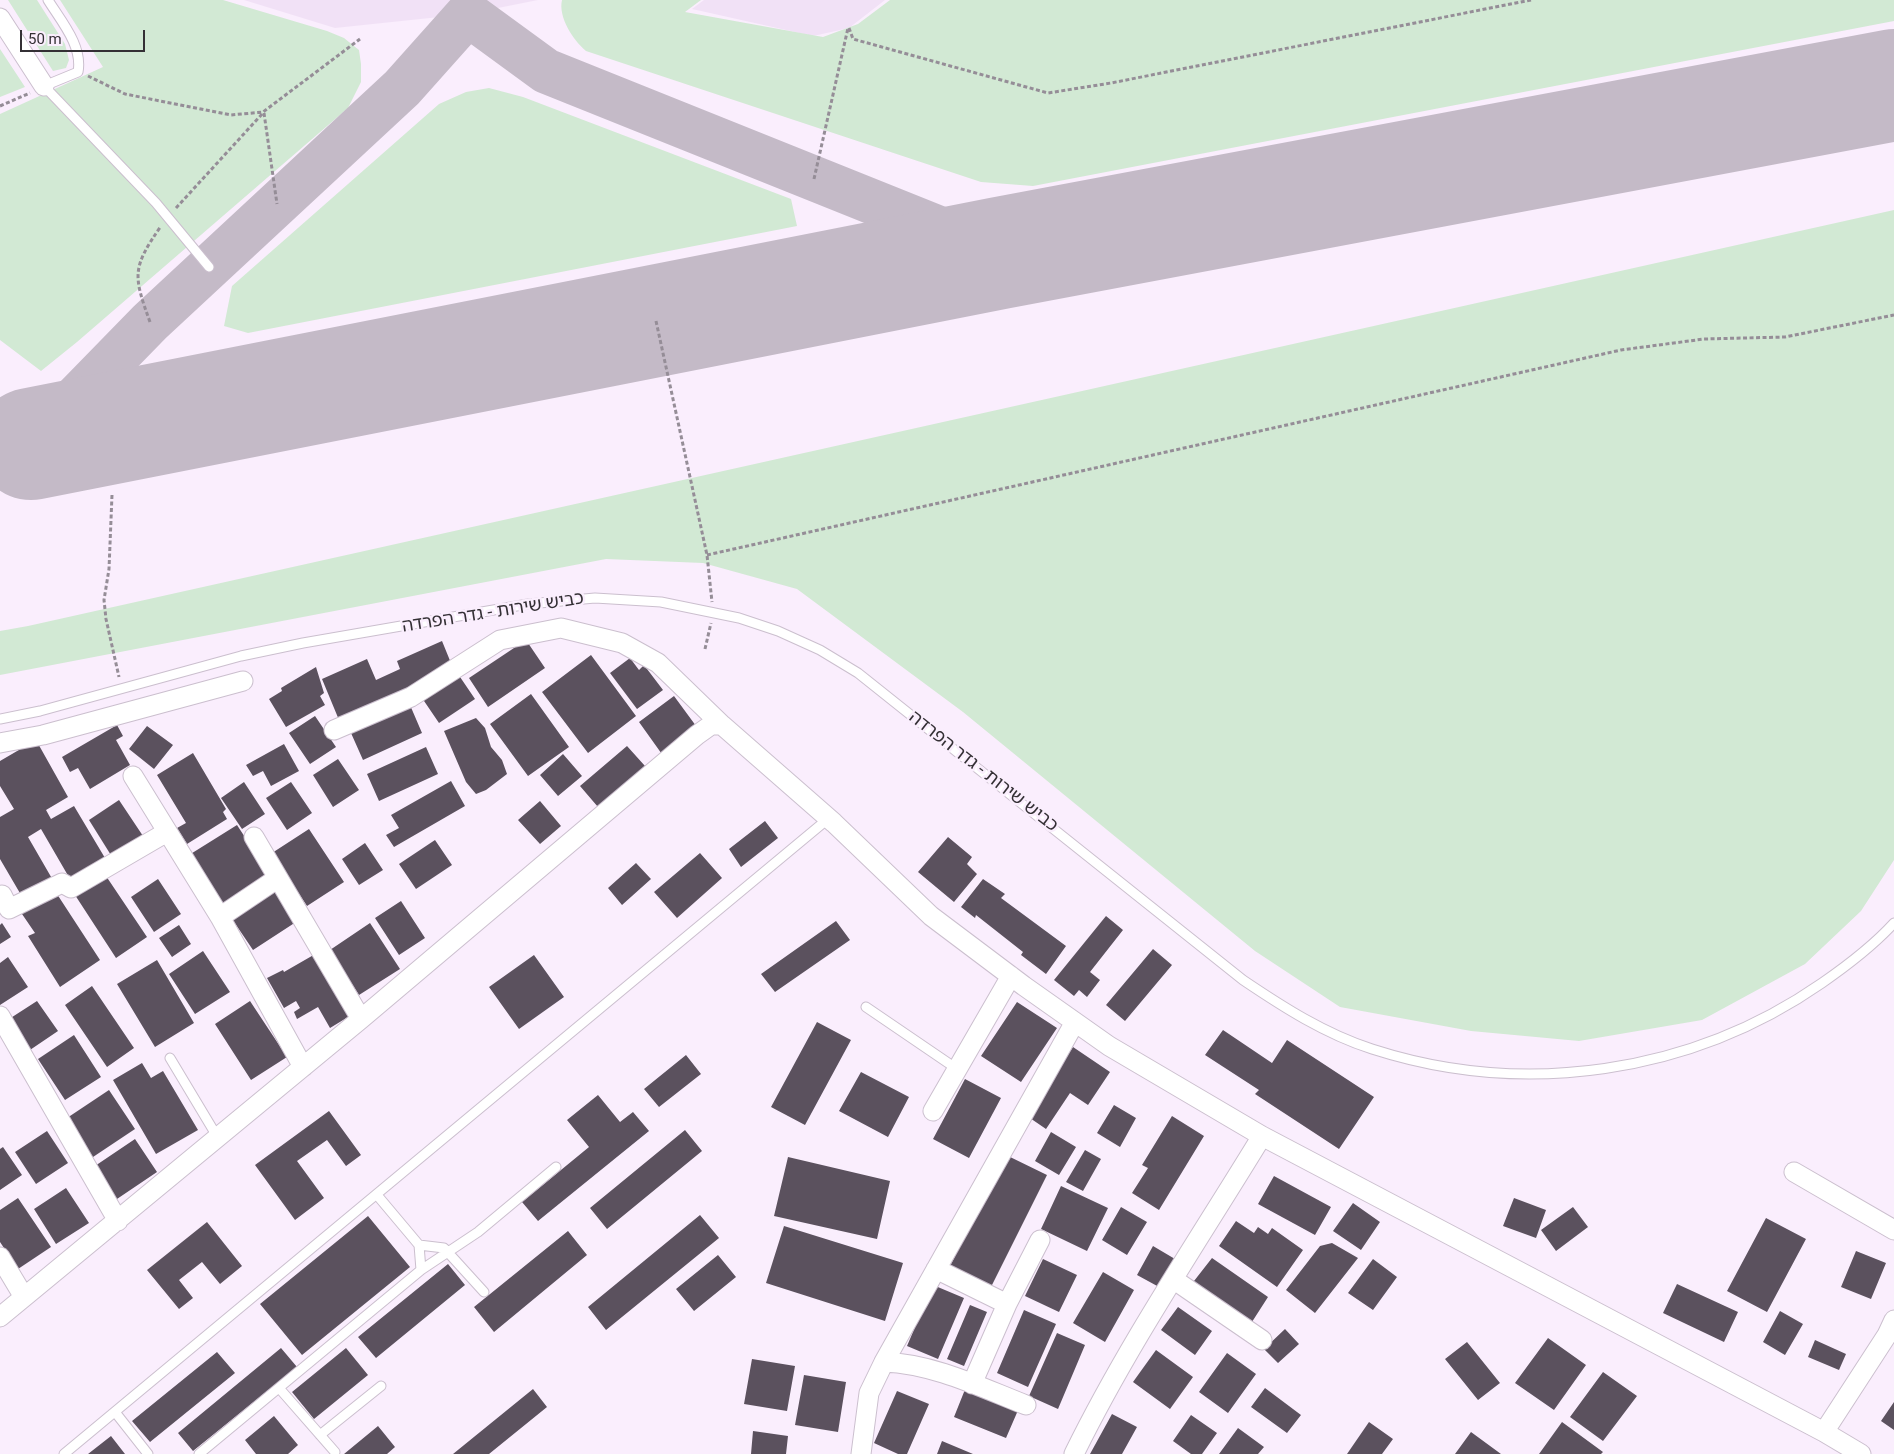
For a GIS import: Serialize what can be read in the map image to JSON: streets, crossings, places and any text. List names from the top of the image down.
{
  "streets": {
    "lane": ["כביש שירות - גדר הפרדה"]
  },
  "scale_bar": "50 m"
}
